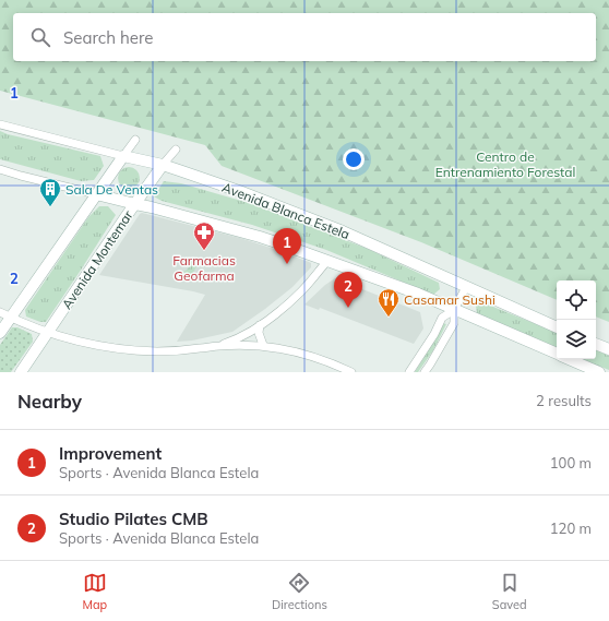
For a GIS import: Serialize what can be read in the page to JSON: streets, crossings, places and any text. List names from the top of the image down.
{
  "streets": {
    "main road": ["Avenida Blanca Estela", "Avenida Montemar"]
  },
  "crossings": [
    ["Avenida Blanca Estela", "Avenida Montemar"]
  ],
  "parks": ["Centro de Entrenamiento Forestal"],
  "places": {
    "building": ["Sala De Ventas"],
    "pharmacy": ["Farmacias Geofarma"],
    "restaurant": ["Casamar Sushi"]
  },
  "page": {
    "search": "Search here",
    "pins": ["1", "2"],
    "heading": ["Nearby", "2 results"],
    "list": [
      {
        "mark": "1",
        "name": "Improvement",
        "note": "Sports · Avenida Blanca Estela",
        "value": "100 m"
      },
      {
        "mark": "2",
        "name": "Studio Pilates CMB",
        "note": "Sports · Avenida Blanca Estela",
        "value": "120 m"
      }
    ],
    "nav": ["Map", "Directions", "Saved"]
  },
  "grid": {
    "rows": ["1", "2"]
  }
}
